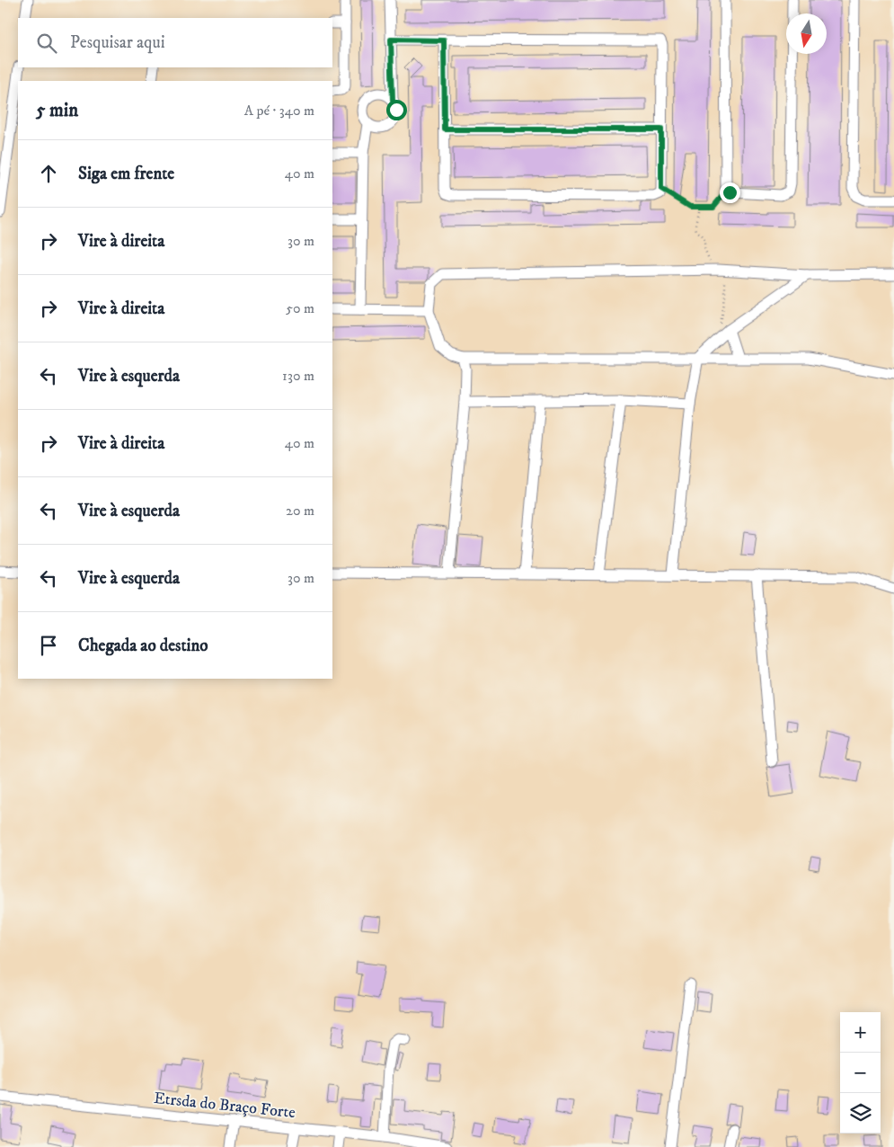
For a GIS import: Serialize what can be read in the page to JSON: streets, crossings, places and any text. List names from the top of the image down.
{
  "streets": {
    "street": ["Etrsda do Braço Forte"]
  },
  "north": "bottom",
  "page": {
    "search": "Pesquisar aqui",
    "heading": ["5 min", "A pé · 340 m"],
    "list": [
      ["Siga em frente", "40 m"],
      ["Vire à direita", "30 m"],
      ["Vire à direita", "50 m"],
      ["Vire à esquerda", "130 m"],
      ["Vire à direita", "40 m"],
      ["Vire à esquerda", "20 m"],
      ["Vire à esquerda", "30 m"],
      "Chegada ao destino"
    ],
    "map_buttons": ["+", "−"]
  }
}
